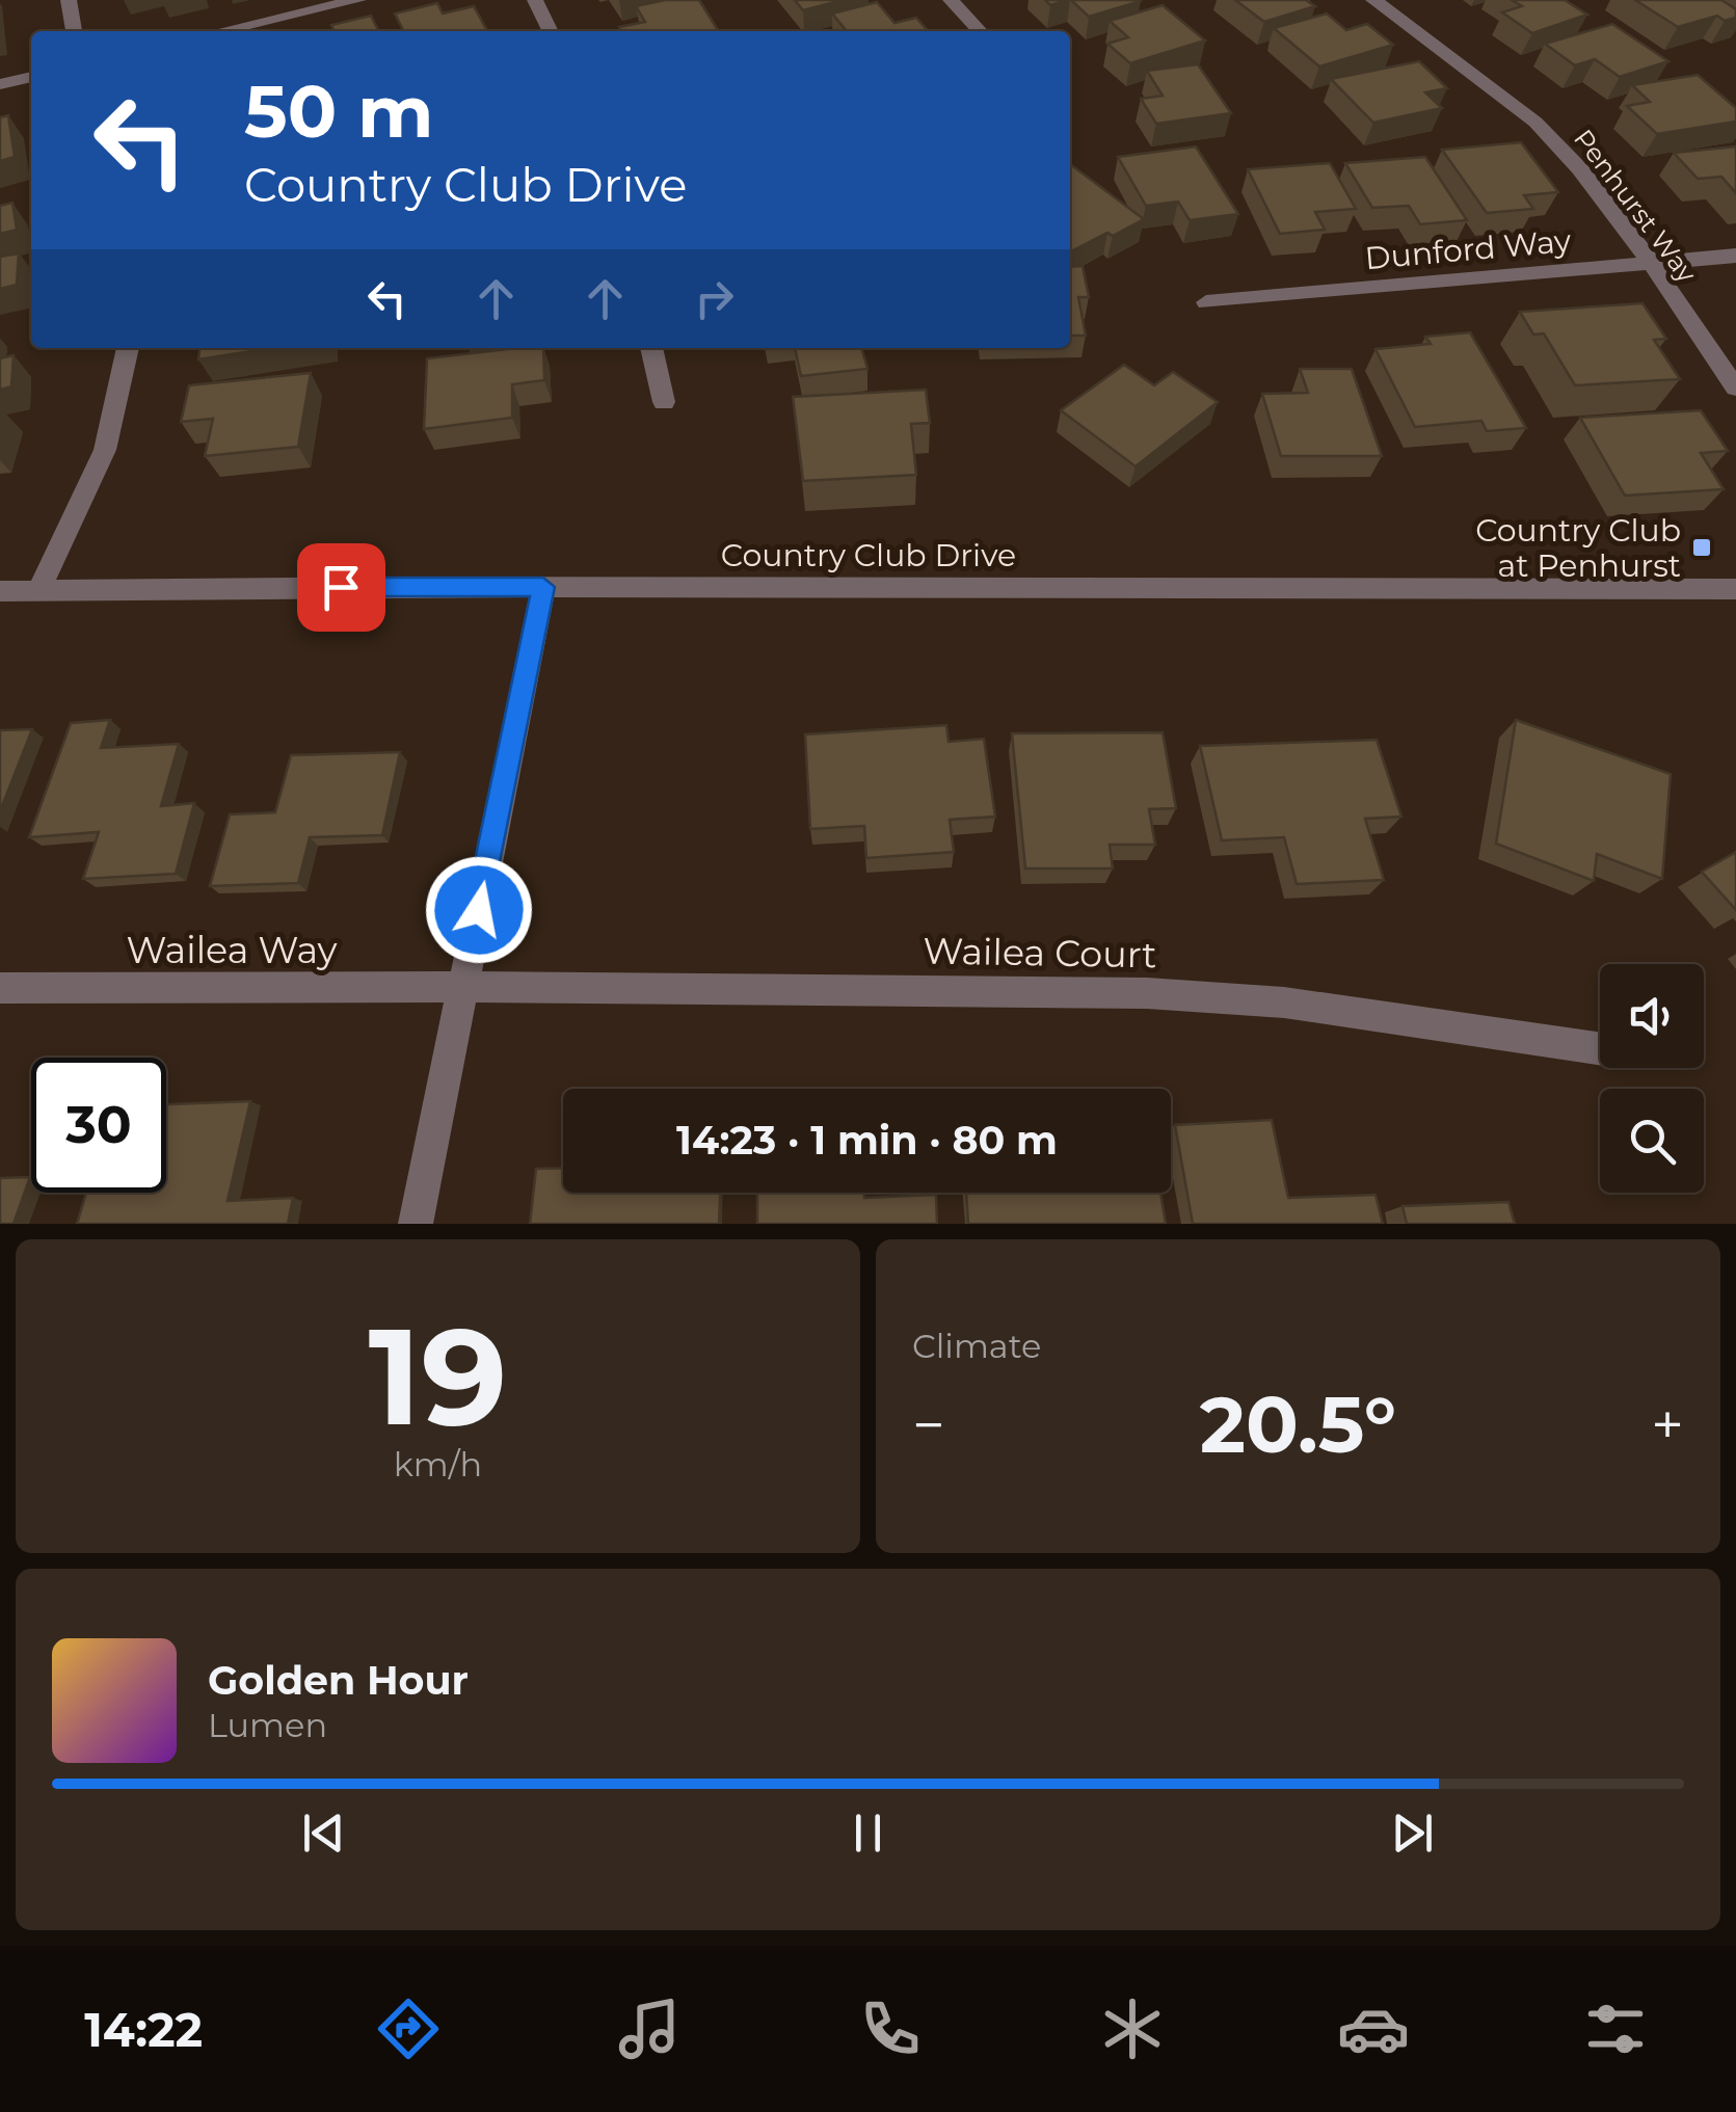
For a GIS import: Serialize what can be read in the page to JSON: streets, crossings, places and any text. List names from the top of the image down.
{
  "streets": {
    "street": [
      "Penhurst Way",
      "Dunford Way",
      "Country Club Drive",
      "Wailea Way",
      "Wailea Court"
    ]
  },
  "crossings": [
    ["Penhurst Way", "Dunford Way"],
    ["Wailea Way", "Wailea Court"]
  ],
  "places": {
    "transit": ["Country Club at Penhurst"]
  },
  "page": {
    "turn": ["50 m", "Country Club Drive"],
    "limit": "30",
    "trip": "14:23 · 1 min · 80 m",
    "tile": [
      ["19", "km/h"],
      "Climate"
    ],
    "heat": ["−", "20.5°", "+"],
    "song": ["Golden Hour", "Lumen"],
    "tabs": "14:22"
  }
}
